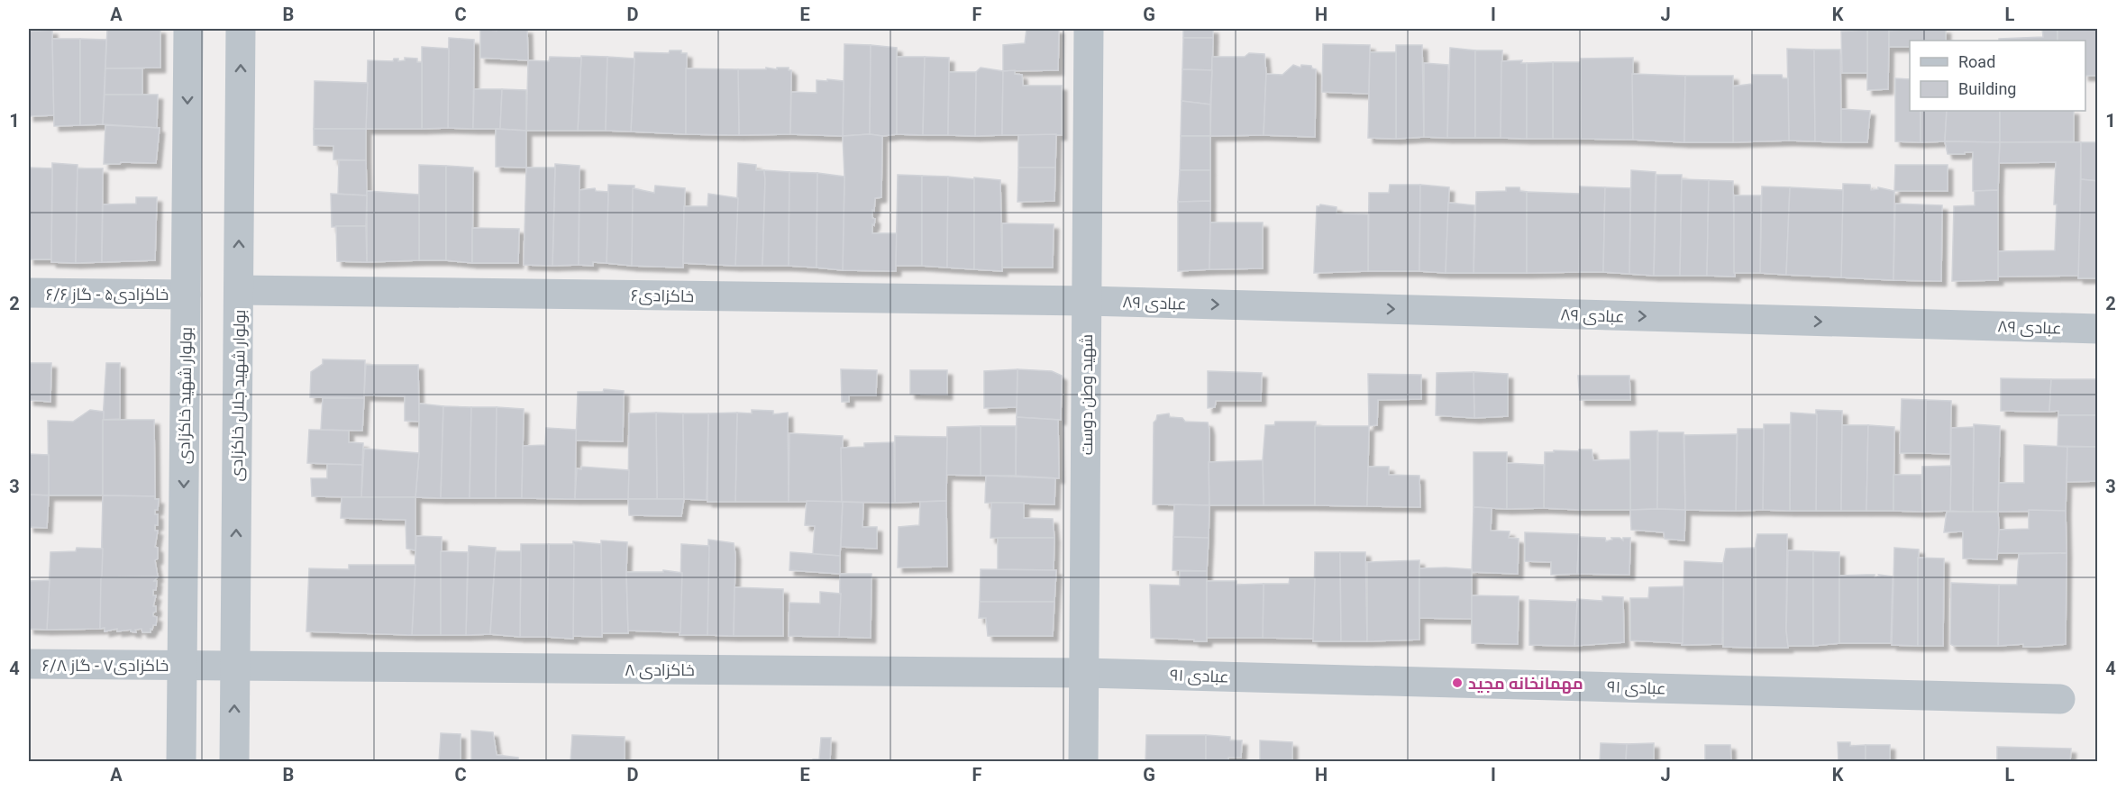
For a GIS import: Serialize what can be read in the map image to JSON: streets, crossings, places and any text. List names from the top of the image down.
{
  "streets": {
    "street": [
      "خاکزادی۵ - گاز ۶/۶",
      "خاکزادی۶",
      "عبادی ۸۹",
      "شهید وطن دوست",
      "بولوار شهید خاکزادی",
      "بولوار شهید جلال خاکزادی",
      "خاکزادی۷ - گاز ۶/۸",
      "خاکزادی ۸",
      "عبادی ۹۱"
    ]
  },
  "crossings": [
    ["خاکزادی۵ - گاز ۶/۶", "بولوار شهید خاکزادی"],
    ["خاکزادی۶", "عبادی ۸۹"],
    ["خاکزادی۶", "شهید وطن دوست"],
    ["خاکزادی۶", "بولوار شهید جلال خاکزادی"],
    ["عبادی ۸۹", "شهید وطن دوست"],
    ["شهید وطن دوست", "خاکزادی ۸"],
    ["شهید وطن دوست", "عبادی ۹۱"],
    ["بولوار شهید خاکزادی", "خاکزادی۷ - گاز ۶/۸"],
    ["بولوار شهید جلال خاکزادی", "خاکزادی۷ - گاز ۶/۸"],
    ["بولوار شهید جلال خاکزادی", "خاکزادی ۸"],
    ["خاکزادی۷ - گاز ۶/۸", "خاکزادی ۸"],
    ["خاکزادی ۸", "عبادی ۹۱"]
  ],
  "one_way": ["عبادی ۸۹", "بولوار شهید خاکزادی", "بولوار شهید جلال خاکزادی"],
  "places": ["مهمانخانه مجید"],
  "legend": ["Road", "Building"],
  "grid": {
    "columns": [
      "A",
      "B",
      "C",
      "D",
      "E",
      "F",
      "G",
      "H",
      "I",
      "J",
      "K",
      "L"
    ],
    "rows": [
      "1",
      "2",
      "3",
      "4"
    ]
  }
}
